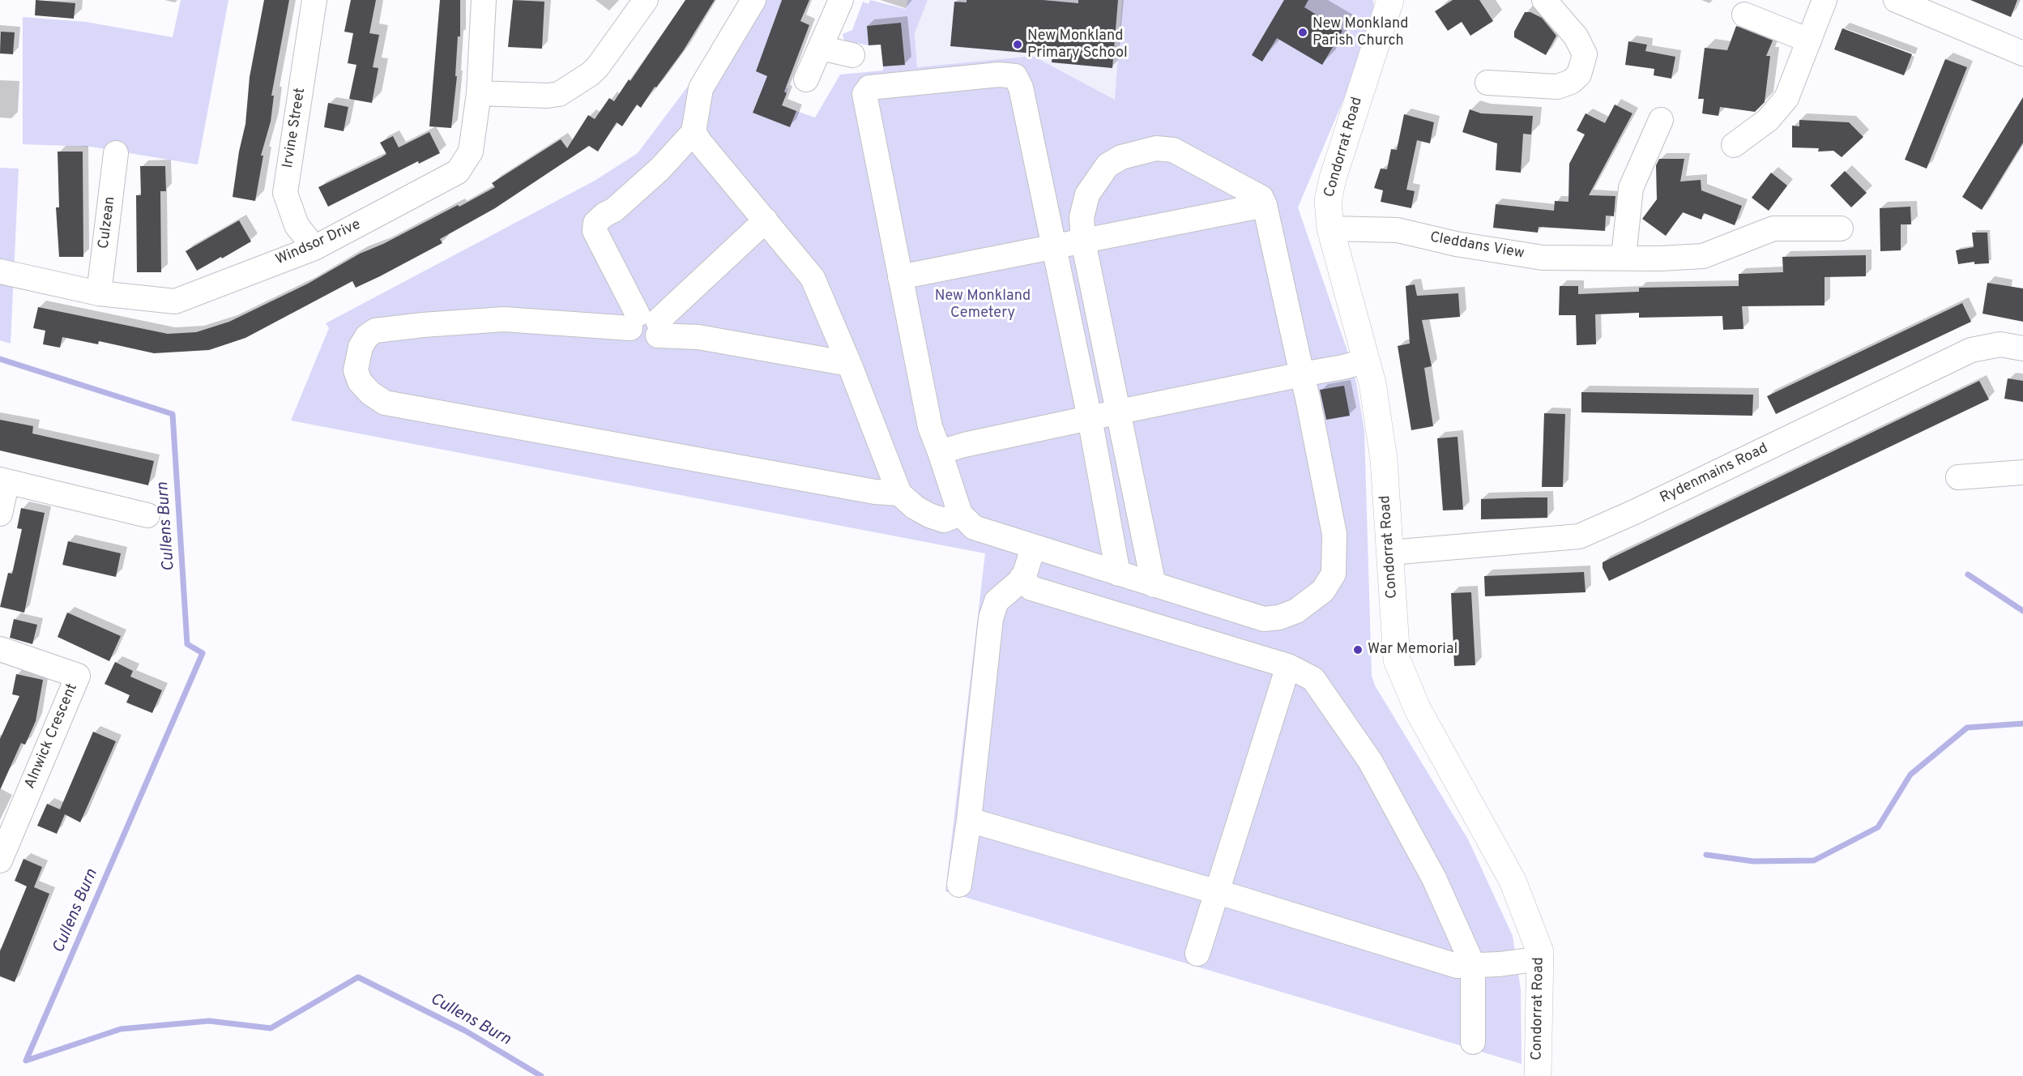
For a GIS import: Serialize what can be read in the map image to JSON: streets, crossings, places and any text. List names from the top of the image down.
{
  "streets": {
    "main road": ["Condorrat Road"],
    "street": [
      "Irvine Street",
      "Culzean",
      "Windsor Drive",
      "Cleddans View",
      "Rydenmains Road",
      "Alnwick Crescent"
    ]
  },
  "crossings": [
    ["Irvine Street", "Windsor Drive"],
    ["Condorrat Road", "Cleddans View"],
    ["Condorrat Road", "Rydenmains Road"],
    ["Culzean", "Windsor Drive"]
  ],
  "water": ["Cullens Burn"],
  "parks": ["New Monkland Cemetery"],
  "places": ["New Monkland Parish Church", "New Monkland Primary School", "War Memorial"]
}
